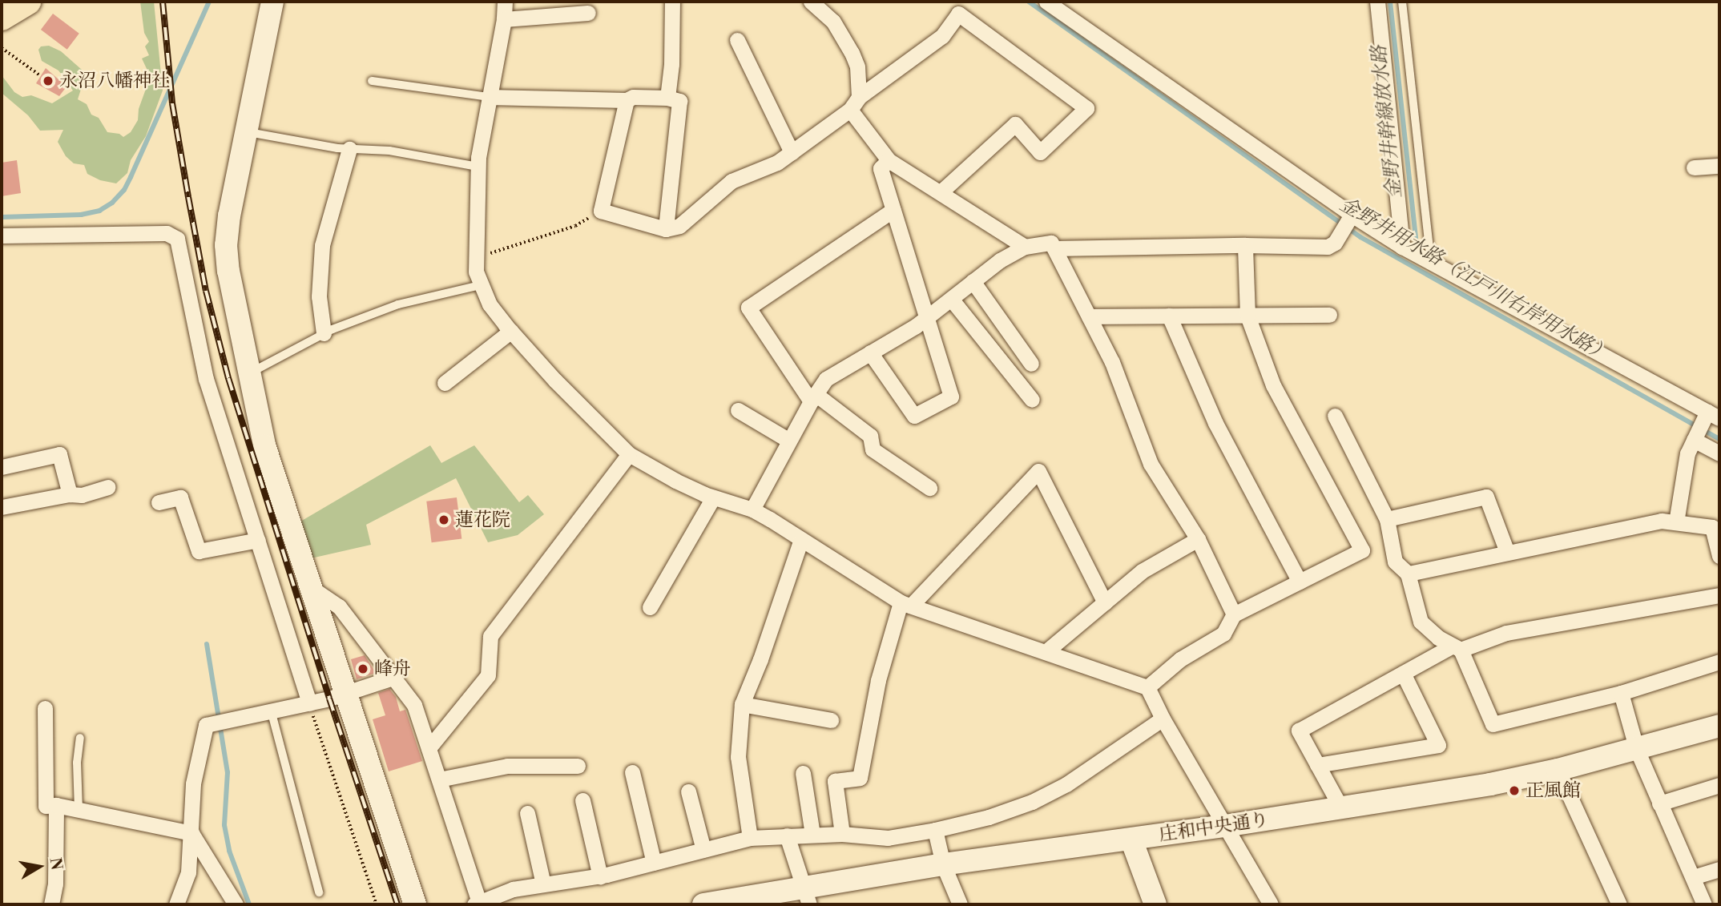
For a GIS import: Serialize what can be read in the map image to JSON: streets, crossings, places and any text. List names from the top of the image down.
{
  "streets": {
    "street": ["庄和中央通り"]
  },
  "water": ["金野井幹線放水路", "金野井用水路（江戸川右岸用水路）"],
  "places": [
    "永沼八幡神社",
    "蓮花院",
    "峰舟",
    "正風館"
  ],
  "north": "right"
}
